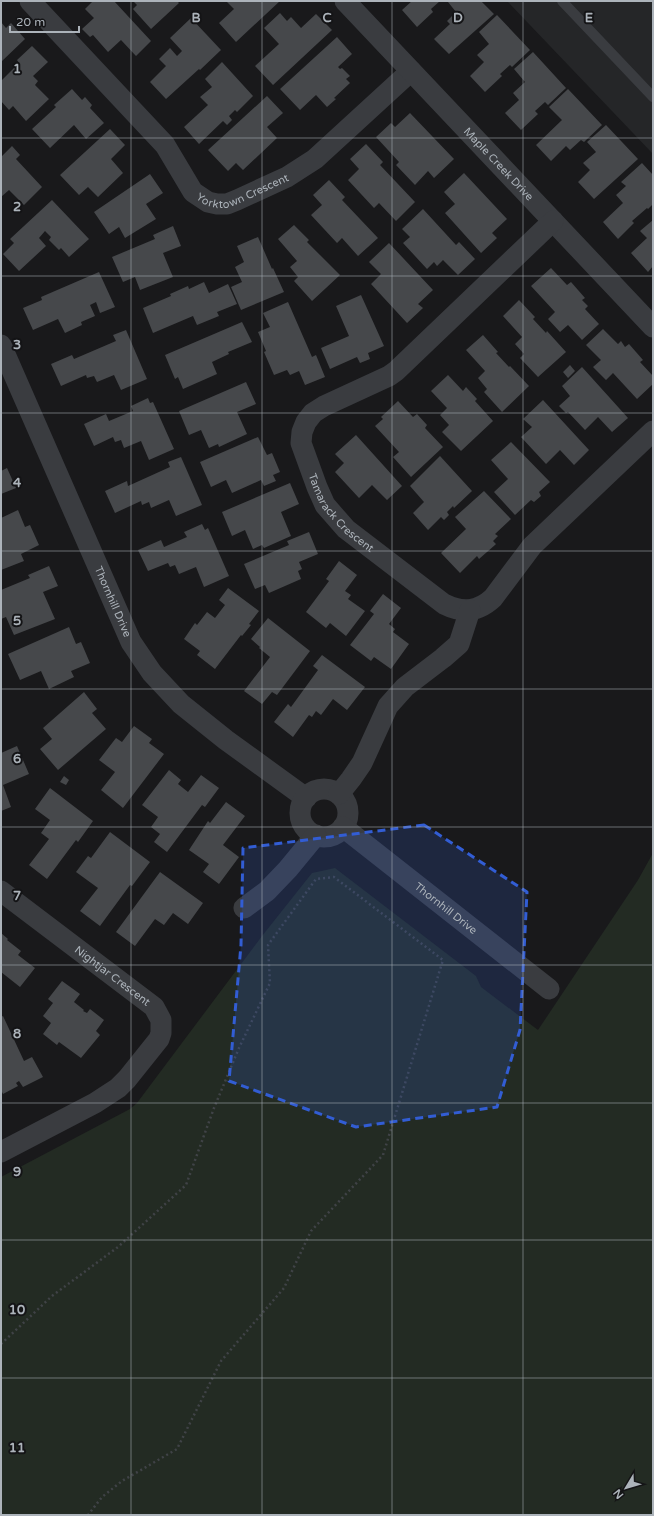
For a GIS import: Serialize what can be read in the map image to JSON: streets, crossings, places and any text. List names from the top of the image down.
{
  "streets": {
    "street": [
      "Maple Creek Drive",
      "Yorktown Crescent",
      "Tamarack Crescent",
      "Thornhill Drive",
      "Nightjar Crescent"
    ]
  },
  "crossings": [
    ["Maple Creek Drive", "Yorktown Crescent"],
    ["Maple Creek Drive", "Tamarack Crescent"]
  ],
  "scale_bar": "20 m",
  "north": "bottom left",
  "grid": {
    "columns": [
      "B",
      "C",
      "D",
      "E"
    ],
    "rows": [
      "1",
      "2",
      "3",
      "4",
      "5",
      "6",
      "7",
      "8",
      "9",
      "10",
      "11"
    ]
  }
}
